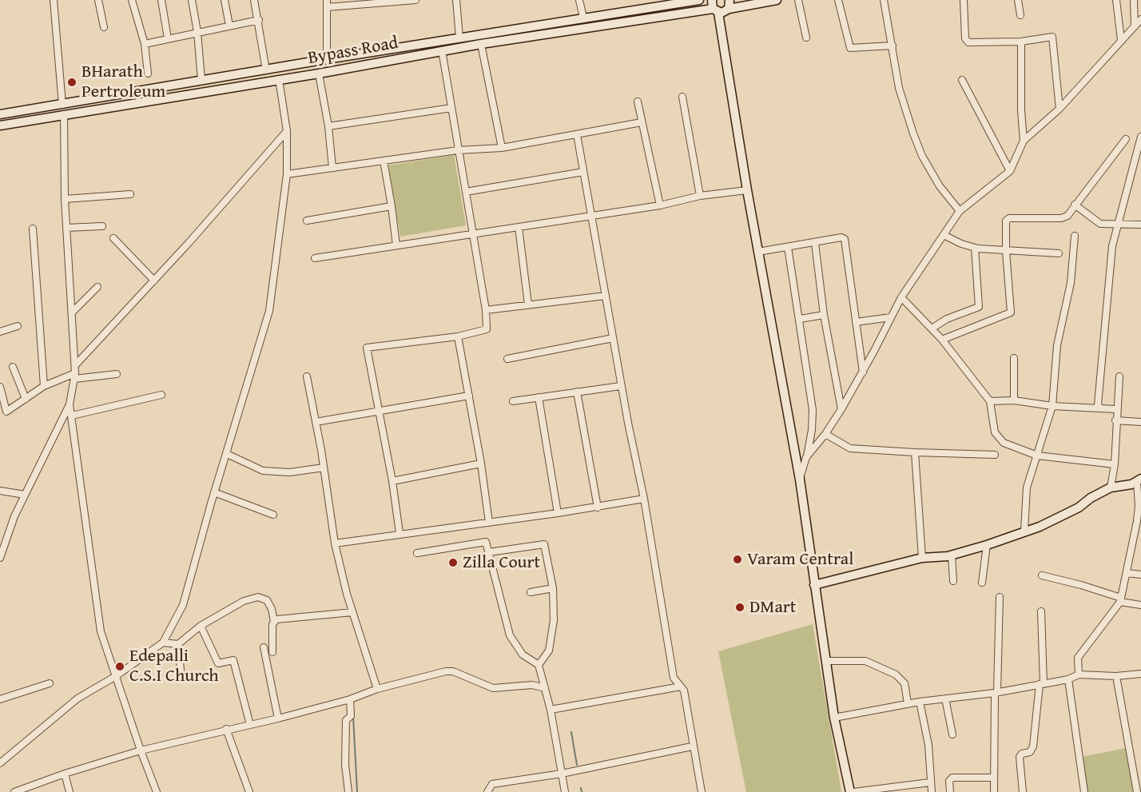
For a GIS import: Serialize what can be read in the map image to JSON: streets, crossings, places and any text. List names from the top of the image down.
{
  "streets": {
    "main road": ["Bypass Road"]
  },
  "places": [
    "BHarath Pertroleum",
    "Varam Central",
    "Zilla Court",
    "DMart",
    "Edepalli C.S.I Church"
  ]
}
